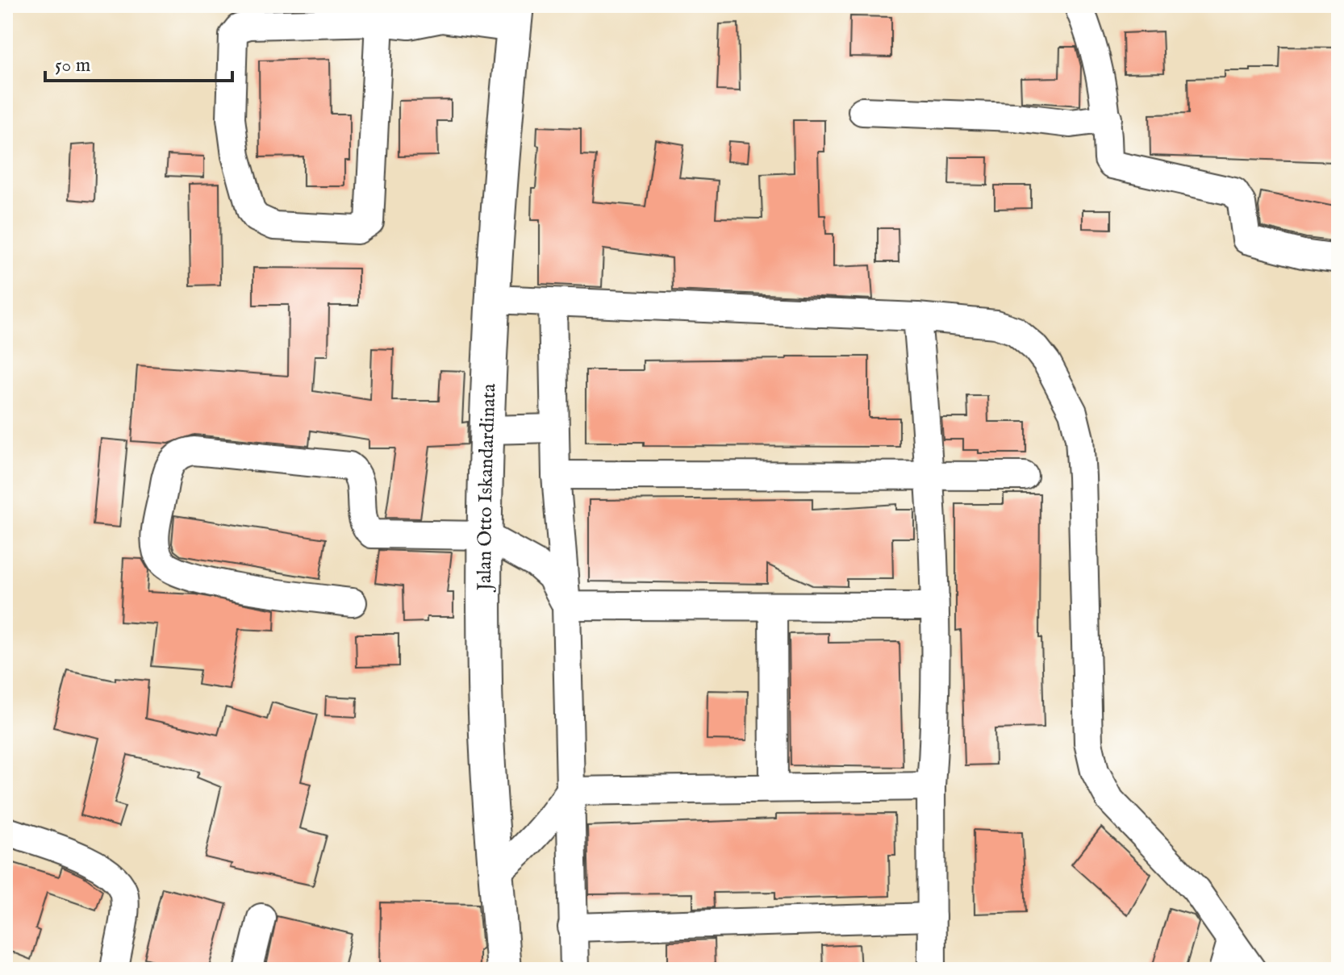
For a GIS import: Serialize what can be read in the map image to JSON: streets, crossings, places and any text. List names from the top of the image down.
{
  "streets": {
    "main road": ["Jalan Otto Iskandardinata"]
  },
  "scale_bar": "50 m"
}
